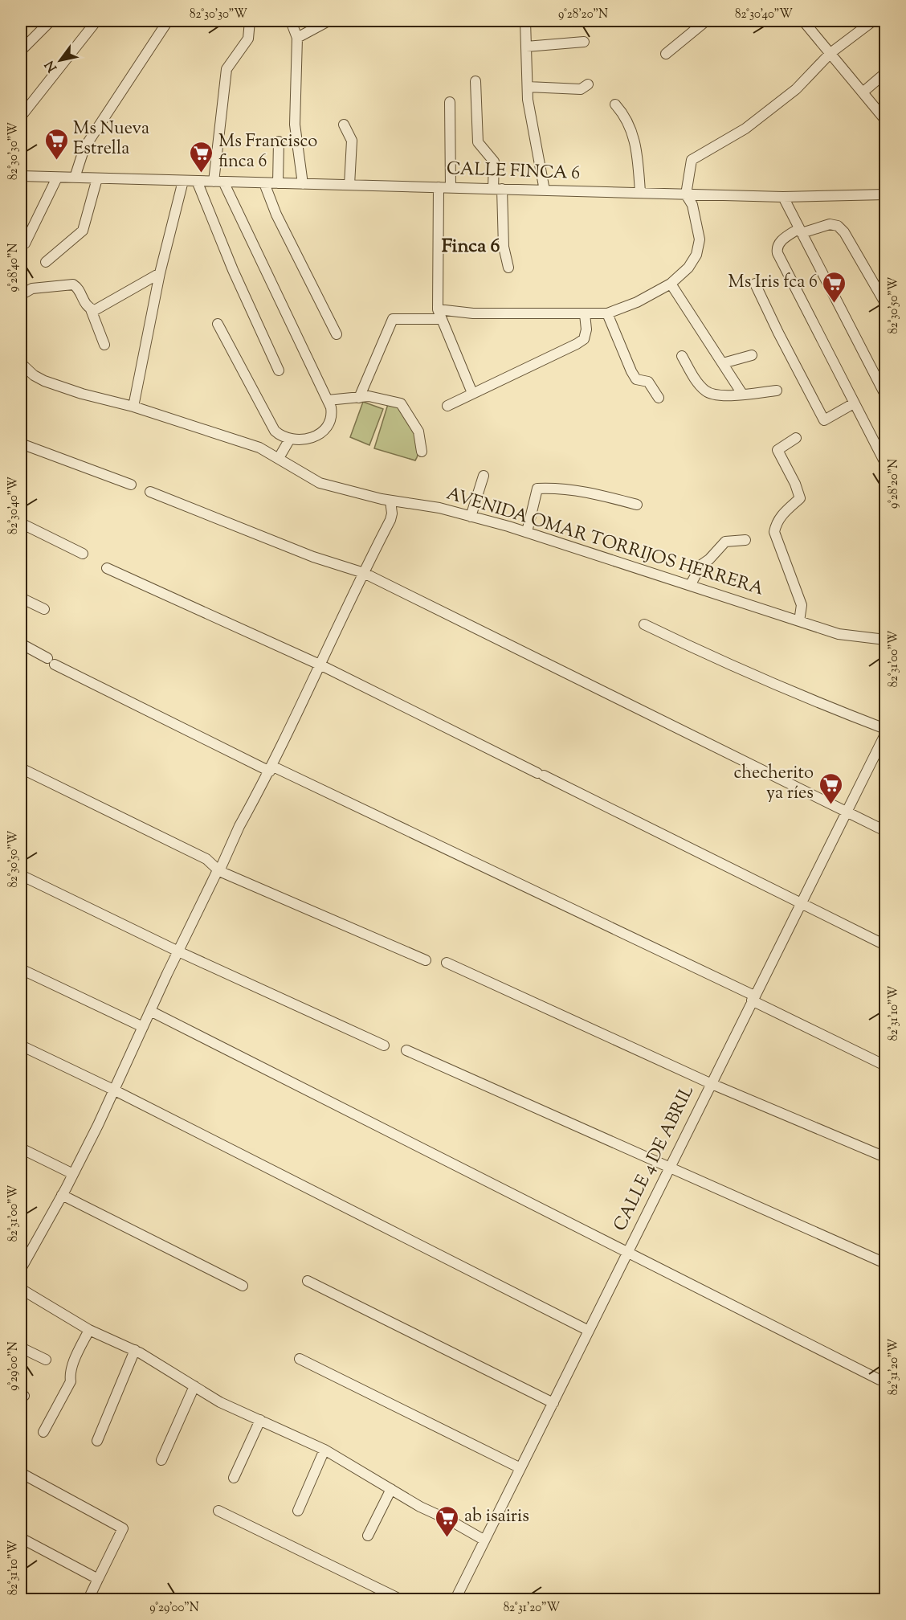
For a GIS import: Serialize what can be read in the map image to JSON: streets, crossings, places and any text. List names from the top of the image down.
{
  "streets": {
    "street": ["CALLE FINCA 6", "AVENIDA OMAR TORRIJOS HERRERA", "CALLE 4 DE ABRIL"]
  },
  "districts": ["Finca 6"],
  "places": {
    "supermarket": [
      "Ms Nueva Estrella",
      "Ms Francisco finca 6",
      "Ms Iris fca 6",
      "checherito ya ríes",
      "ab isairis"
    ]
  },
  "north": "bottom left",
  "coordinates": [
    "82°30'30\"W",
    "9°28'20\"N",
    "82°30'40\"W",
    "9°28'40\"N",
    "82°30'50\"W",
    "82°31'00\"W",
    "82°31'10\"W",
    "9°29'00\"N",
    "82°31'20\"W"
  ]
}
